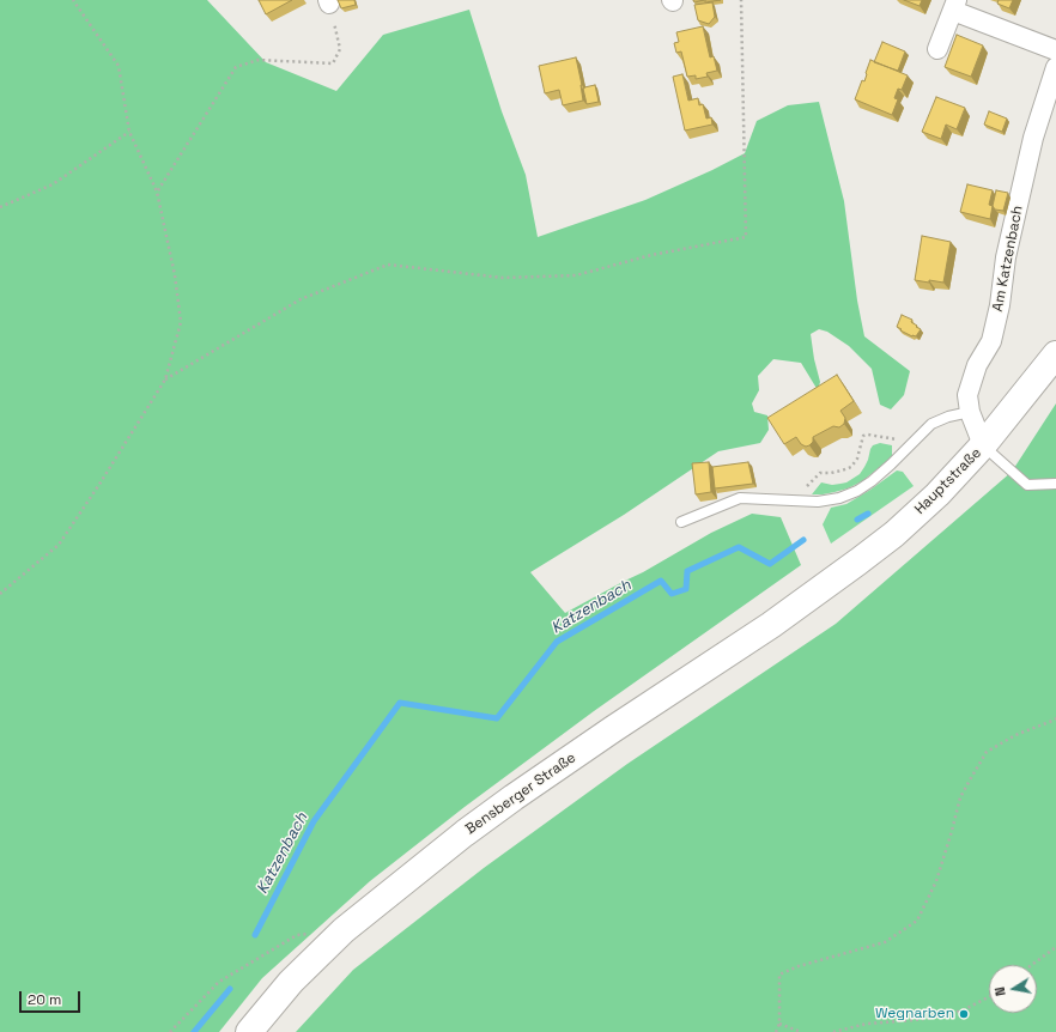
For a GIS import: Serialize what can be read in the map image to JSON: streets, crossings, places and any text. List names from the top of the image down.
{
  "streets": {
    "main road": ["Hauptstraße", "Bensberger Straße"],
    "street": ["Am Katzenbach"]
  },
  "crossings": [
    ["Am Katzenbach", "Hauptstraße"],
    ["Hauptstraße", "Bensberger Straße"]
  ],
  "water": ["Katzenbach"],
  "places": ["Wegnarben"],
  "scale_bar": "20 m",
  "north": "left"
}
